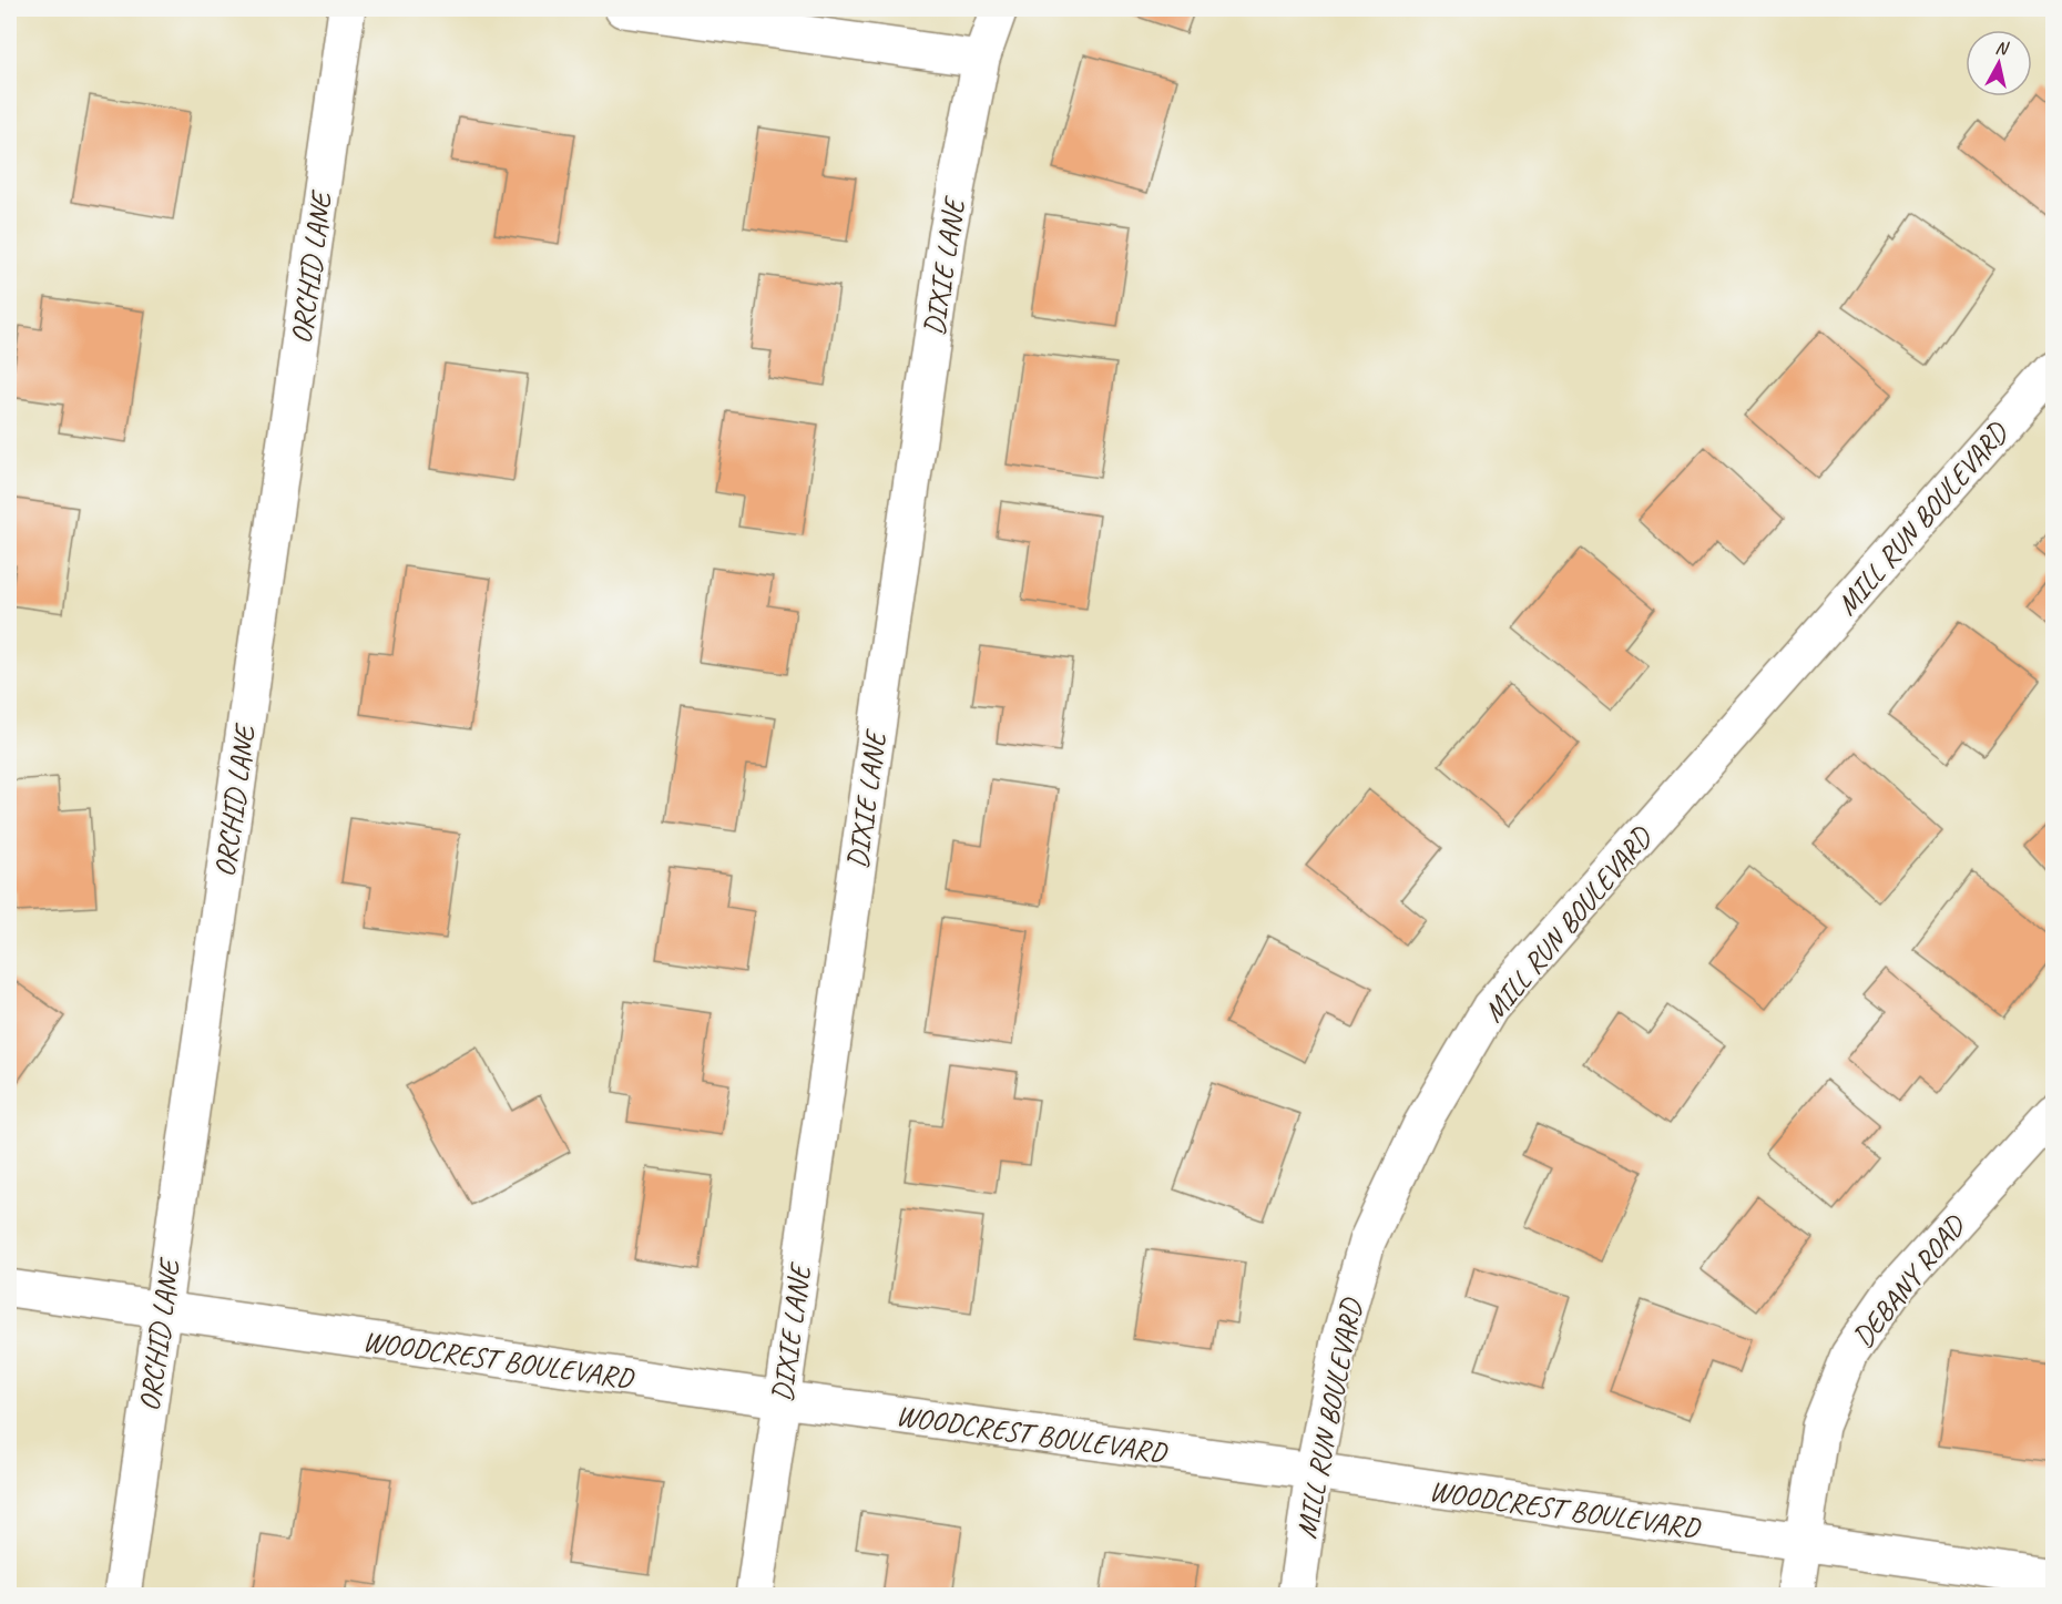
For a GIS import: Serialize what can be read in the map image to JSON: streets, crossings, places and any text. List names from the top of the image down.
{
  "streets": {
    "street": [
      "DIXIE LANE",
      "ORCHID LANE",
      "MILL RUN BOULEVARD",
      "DEBANY ROAD",
      "WOODCREST BOULEVARD"
    ]
  },
  "crossings": [
    ["DIXIE LANE", "WOODCREST BOULEVARD"],
    ["ORCHID LANE", "WOODCREST BOULEVARD"],
    ["MILL RUN BOULEVARD", "WOODCREST BOULEVARD"],
    ["DEBANY ROAD", "WOODCREST BOULEVARD"]
  ],
  "north": "top"
}
